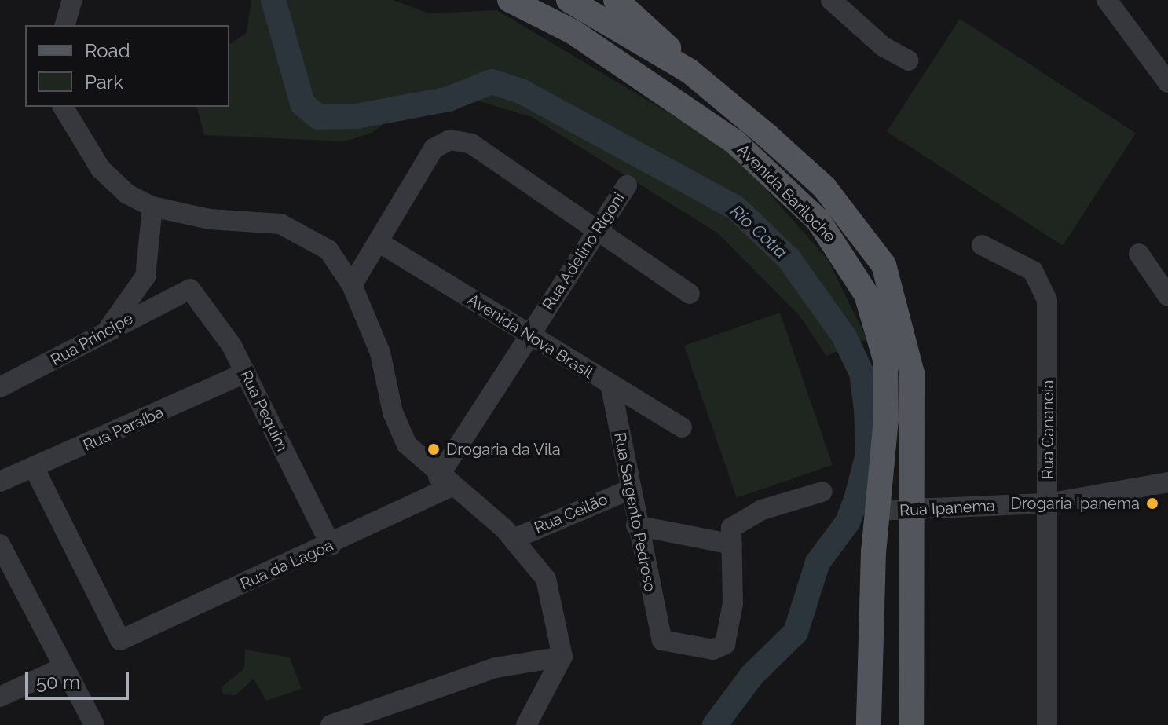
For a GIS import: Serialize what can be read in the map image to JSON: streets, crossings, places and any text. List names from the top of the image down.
{
  "streets": {
    "main road": ["Avenida Bariloche"],
    "street": [
      "Rua Adelino Rigoni",
      "Avenida Nova Brasil",
      "Rua Principe",
      "Rua Pequim",
      "Rua Paraíba",
      "Rua Cananeia",
      "Rua Ipanema",
      "Rua Sargento Pedroso",
      "Rua Ceilão",
      "Rua da Lagoa"
    ]
  },
  "crossings": [
    ["Avenida Bariloche", "Rua Ipanema"],
    ["Rua Adelino Rigoni", "Avenida Nova Brasil"],
    ["Rua Adelino Rigoni", "Rua da Lagoa"],
    ["Avenida Nova Brasil", "Rua Sargento Pedroso"],
    ["Rua Principe", "Rua Pequim"],
    ["Rua Pequim", "Rua Paraíba"],
    ["Rua Pequim", "Rua da Lagoa"],
    ["Rua Paraíba", "Rua da Lagoa"],
    ["Rua Cananeia", "Rua Ipanema"],
    ["Rua Sargento Pedroso", "Rua Ceilão"]
  ],
  "water": ["Rio Cotia"],
  "places": ["Drogaria da Vila", "Drogaria Ipanema"],
  "legend": ["Road", "Park"],
  "scale_bar": "50 m"
}
